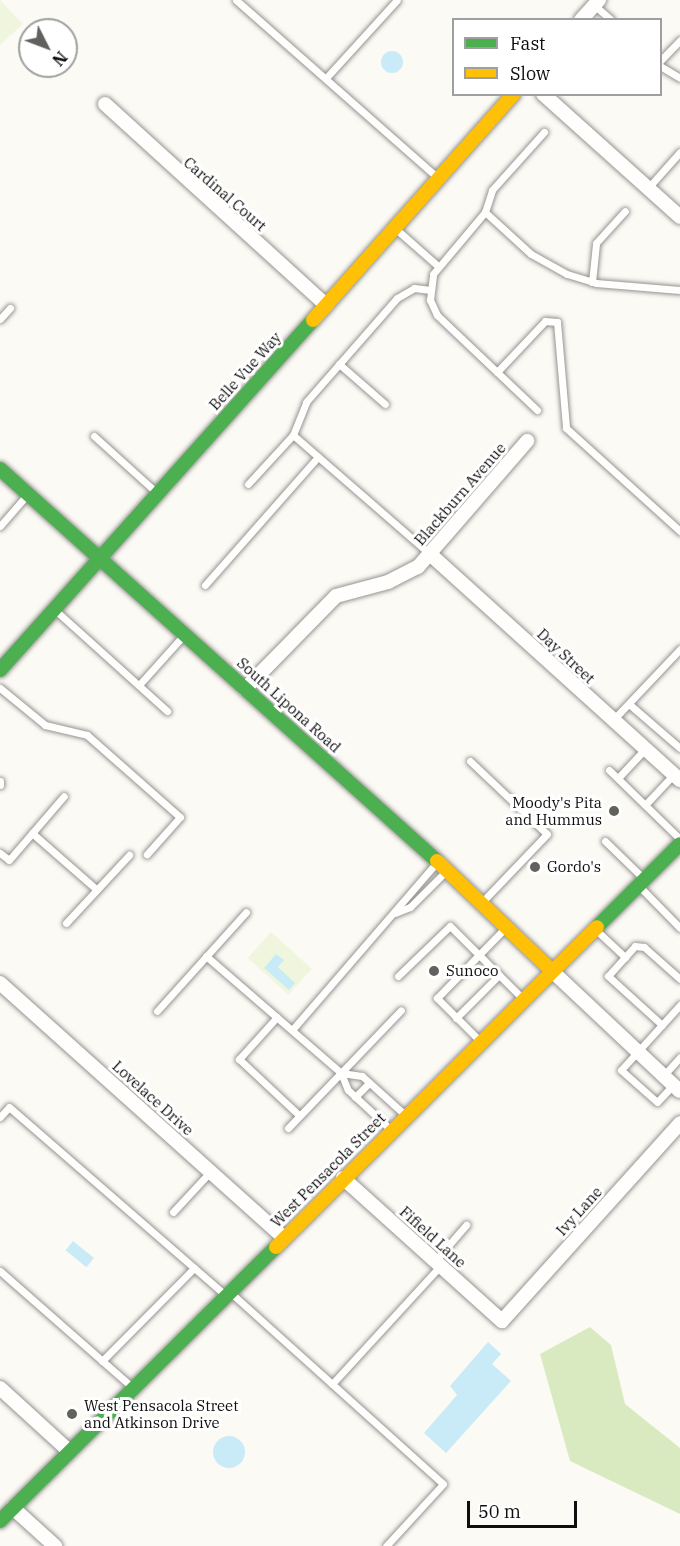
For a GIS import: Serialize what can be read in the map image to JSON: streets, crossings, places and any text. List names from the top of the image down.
{
  "streets": {
    "street": [
      "Cardinal Court",
      "Belle Vue Way",
      "Blackburn Avenue",
      "Day Street",
      "South Lipona Road",
      "Lovelace Drive",
      "West Pensacola Street",
      "Ivy Lane",
      "Fifield Lane"
    ]
  },
  "crossings": [
    ["Cardinal Court", "Belle Vue Way"],
    ["Belle Vue Way", "South Lipona Road"],
    ["Blackburn Avenue", "Day Street"],
    ["Blackburn Avenue", "South Lipona Road"],
    ["South Lipona Road", "West Pensacola Street"],
    ["Lovelace Drive", "West Pensacola Street"],
    ["West Pensacola Street", "Fifield Lane"],
    ["Ivy Lane", "Fifield Lane"]
  ],
  "places": [
    "Moody's Pita and Hummus",
    "Gordo's",
    "Sunoco",
    "West Pensacola Street and Atkinson Drive"
  ],
  "legend": ["Fast", "Slow"],
  "scale_bar": "50 m",
  "north": "bottom right"
}
